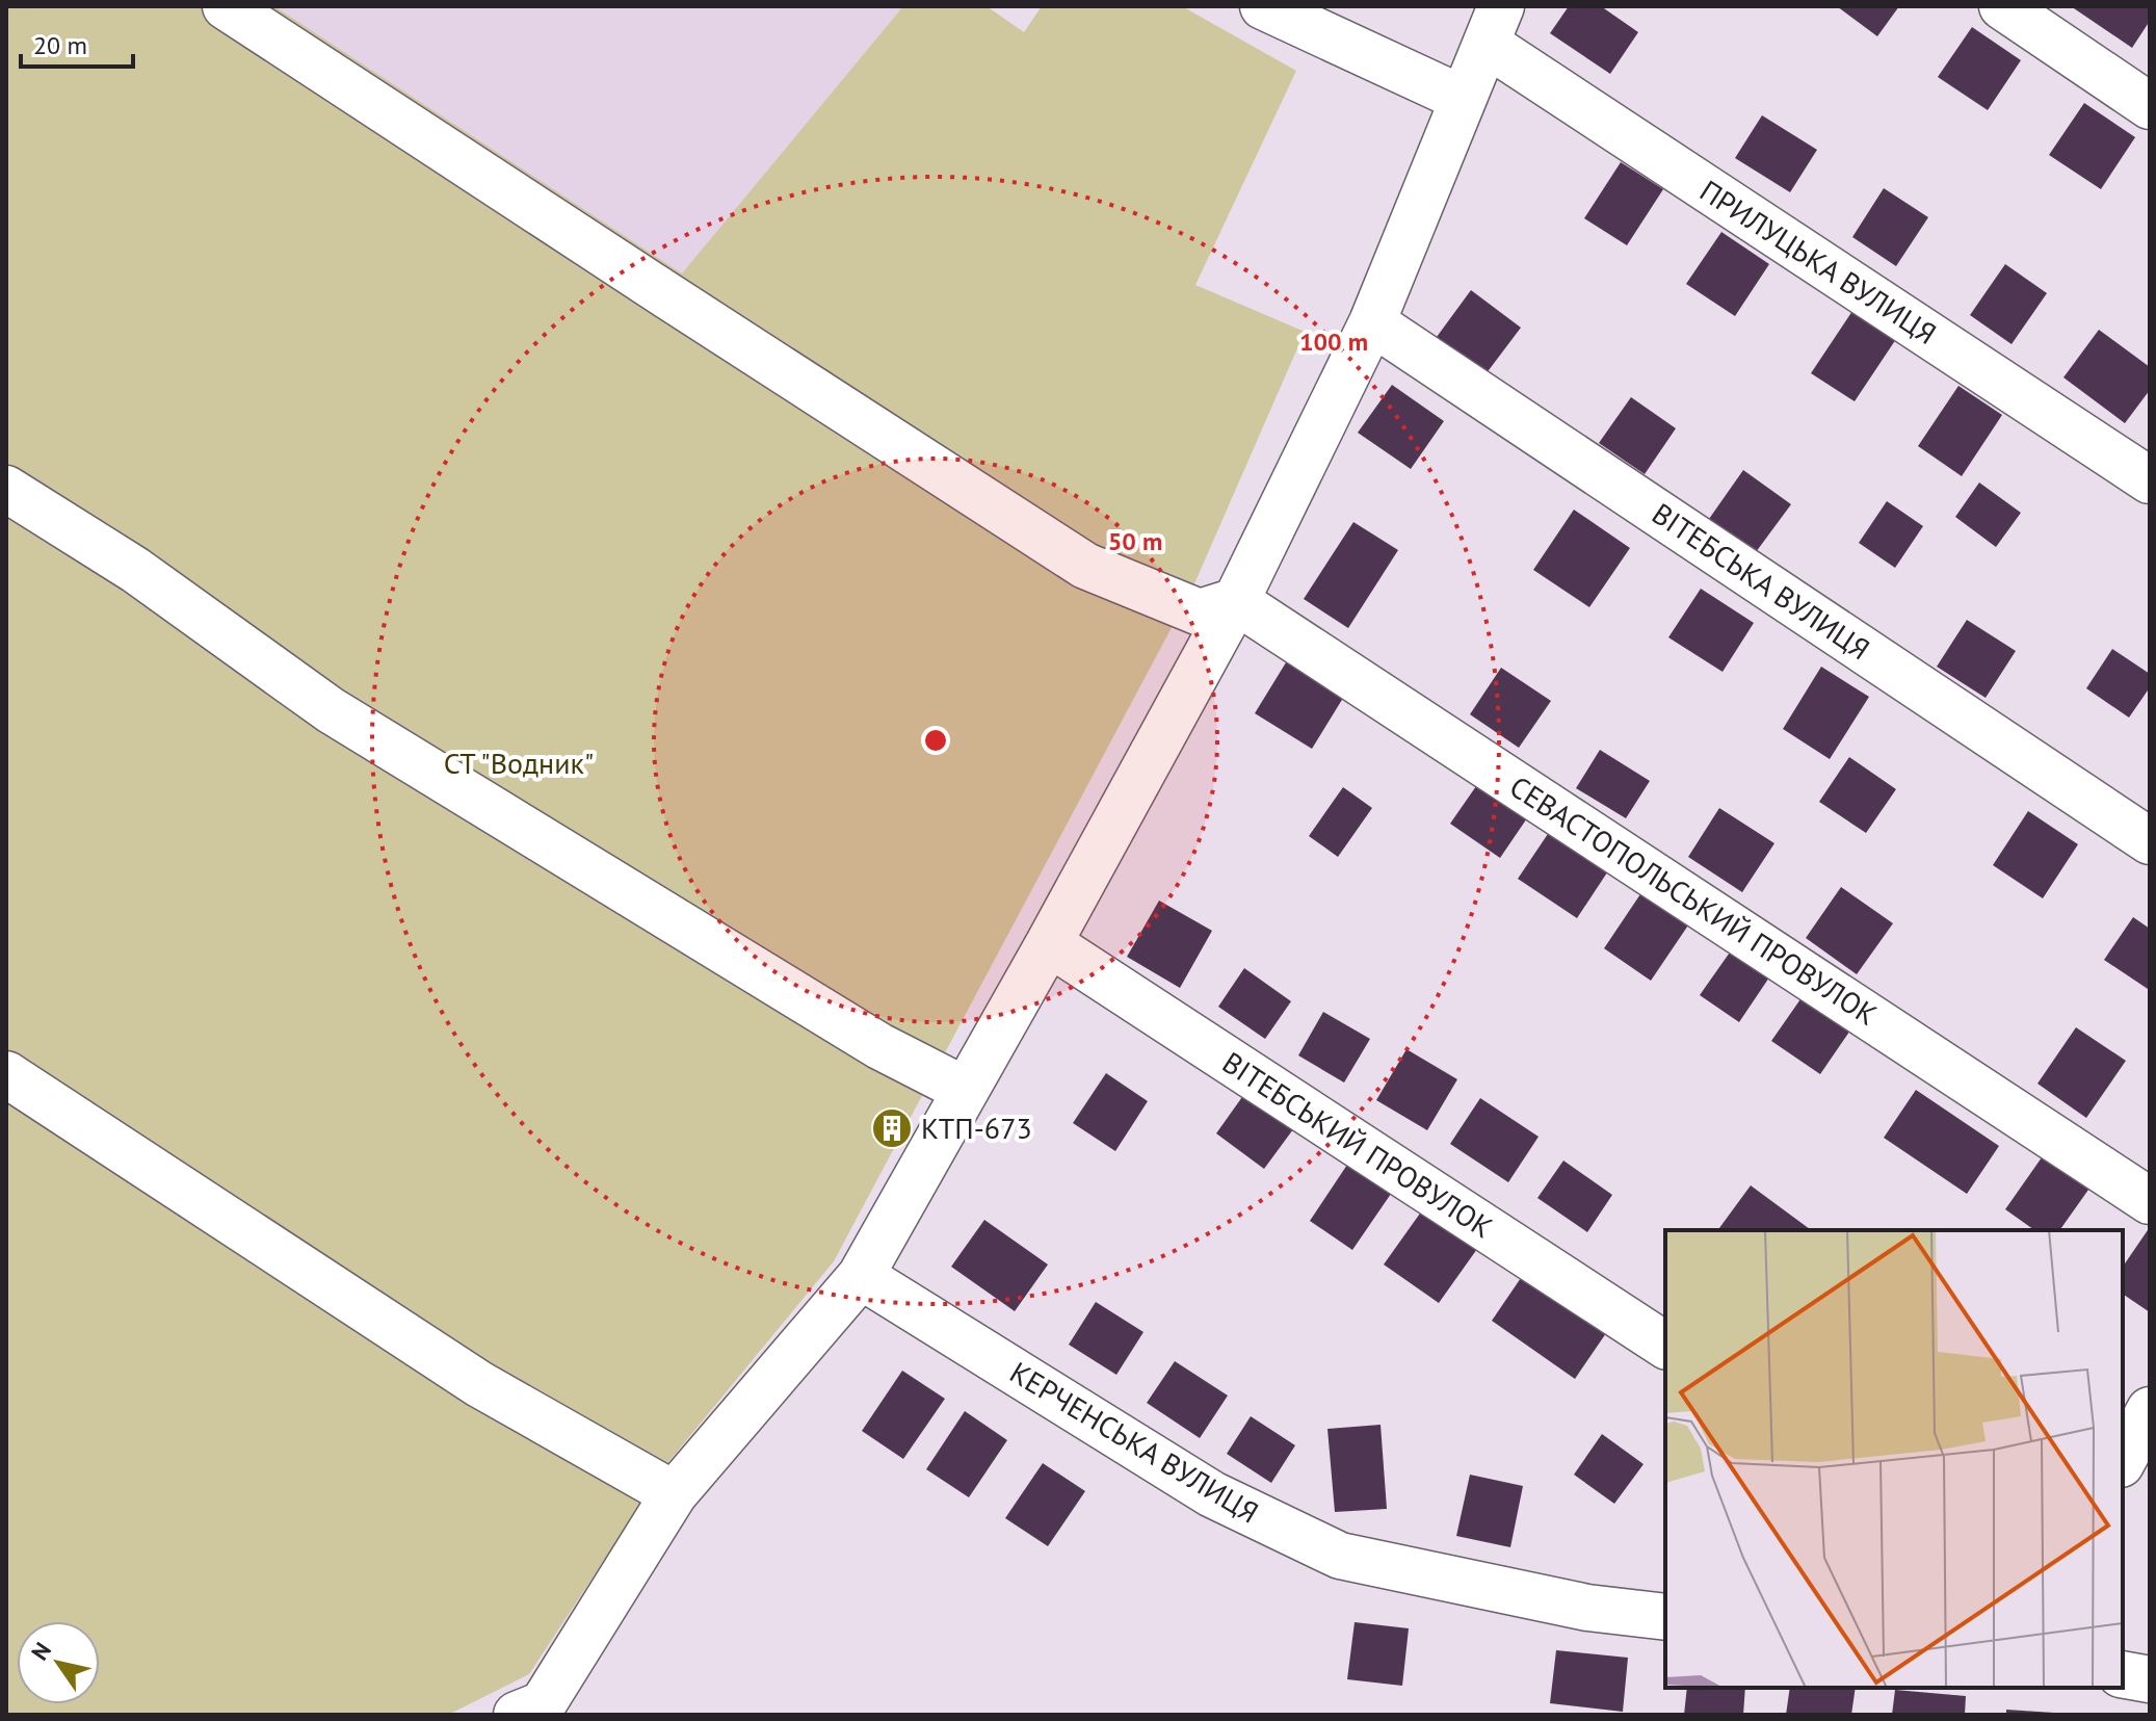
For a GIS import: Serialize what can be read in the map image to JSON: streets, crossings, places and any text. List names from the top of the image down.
{
  "streets": {
    "street": [
      "ПРИЛУЦЬКА ВУЛИЦЯ",
      "ВІТЕБСЬКА ВУЛИЦЯ",
      "СЕВАСТОПОЛЬСЬКИЙ ПРОВУЛОК",
      "ВІТЕБСЬКИЙ ПРОВУЛОК",
      "КЕРЧЕНСЬКА ВУЛИЦЯ"
    ]
  },
  "parks": ["СТ \"Водник\""],
  "places": {
    "building": ["КТП-673"]
  },
  "scale_bar": "20 m",
  "north": "top left",
  "rings": ["100 m", "50 m"]
}
